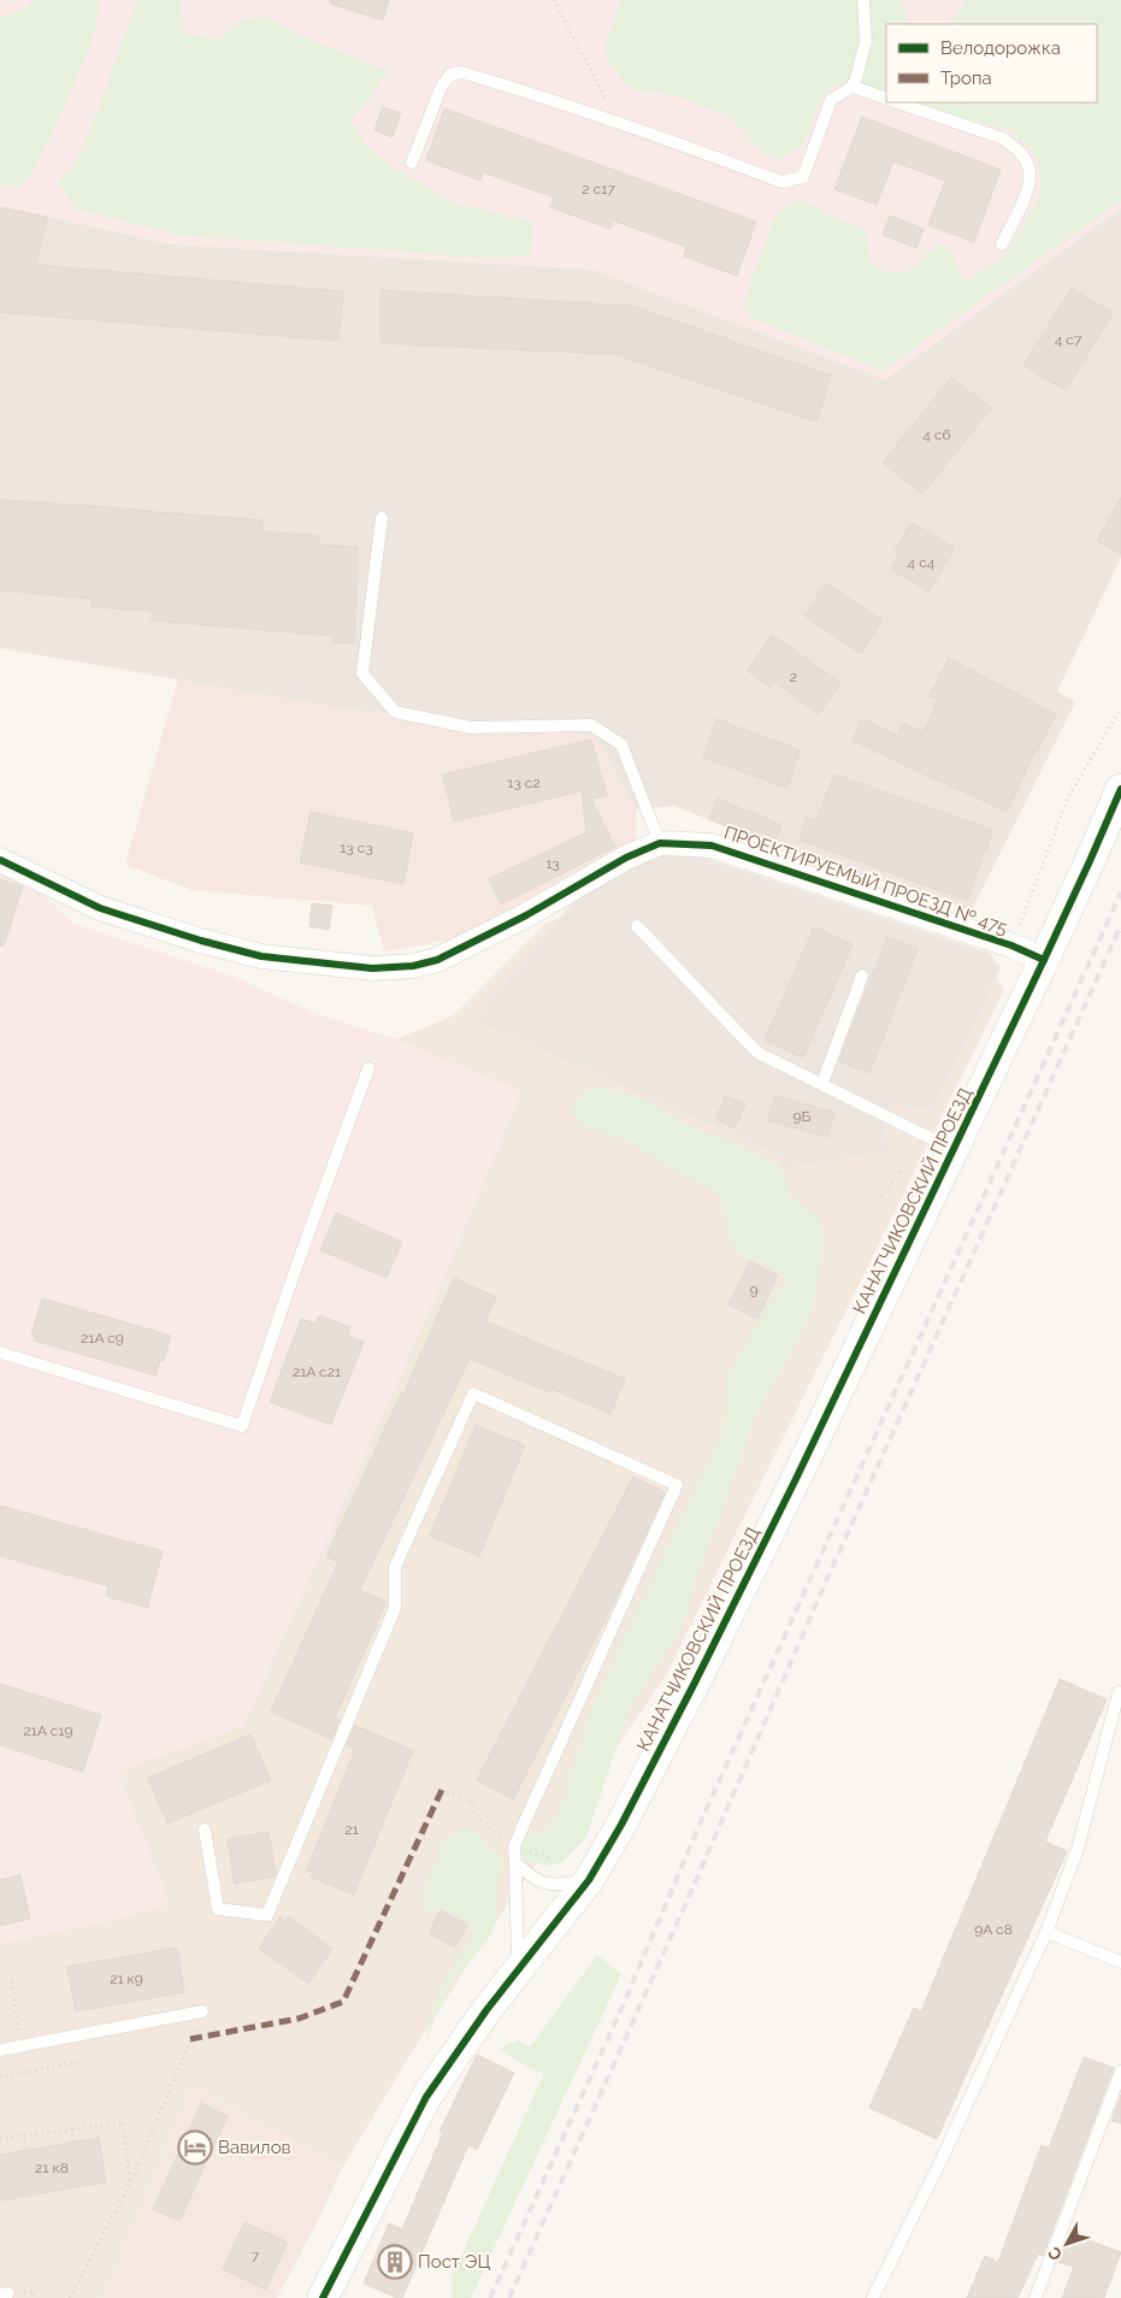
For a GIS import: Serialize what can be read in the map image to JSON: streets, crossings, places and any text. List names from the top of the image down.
{
  "streets": {
    "street": ["ПРОЕКТИРУЕМЫЙ ПРОЕЗД № 475", "КАНАТЧИКОВСКИЙ ПРОЕЗД"]
  },
  "crossings": [
    ["ПРОЕКТИРУЕМЫЙ ПРОЕЗД № 475", "КАНАТЧИКОВСКИЙ ПРОЕЗД"]
  ],
  "places": {
    "hotel": ["Вавилов"],
    "building": ["Пост ЭЦ"]
  },
  "house_numbers": [
    "2 с17",
    "4 с7",
    "4 с6",
    "4 с4",
    "2",
    "13 с2",
    "13 с3",
    "13",
    "9Б",
    "9",
    "21А с9",
    "21А с21",
    "21А с19",
    "21",
    "9А с8",
    "21 к9",
    "21 к8",
    "7"
  ],
  "legend": ["Велодорожка", "Тропа"],
  "north": "bottom left"
}
